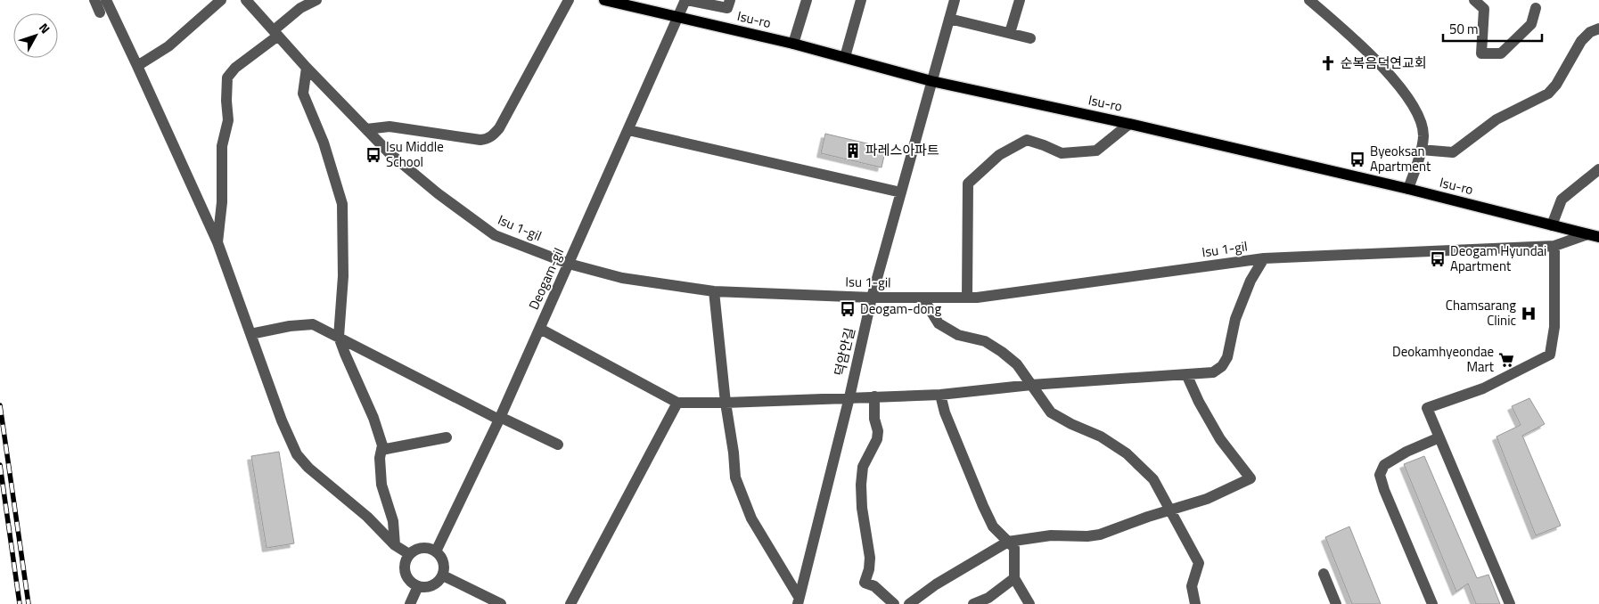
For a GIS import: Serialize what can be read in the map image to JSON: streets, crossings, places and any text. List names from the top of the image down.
{
  "streets": {
    "main road": ["Isu-ro"],
    "street": ["Isu 1-gil", "Deogam-gil", "덕암안길"]
  },
  "crossings": [
    ["Isu-ro", "Isu 1-gil"],
    ["Isu-ro", "Deogam-gil"],
    ["Isu-ro", "덕암안길"],
    ["Isu 1-gil", "Deogam-gil"],
    ["Isu 1-gil", "덕암안길"]
  ],
  "places": {
    "church": ["순복음덕연교회"],
    "building": ["파레스아파트"],
    "bus stop": [
      "Isu Middle School",
      "Byeoksan Apartment",
      "Deogam Hyundai Apartment",
      "Deogam-dong"
    ],
    "hospital": ["Chamsarang Clinic"],
    "supermarket": ["Deokamhyeondae Mart"]
  },
  "scale_bar": "50 m",
  "north": "top right"
}
